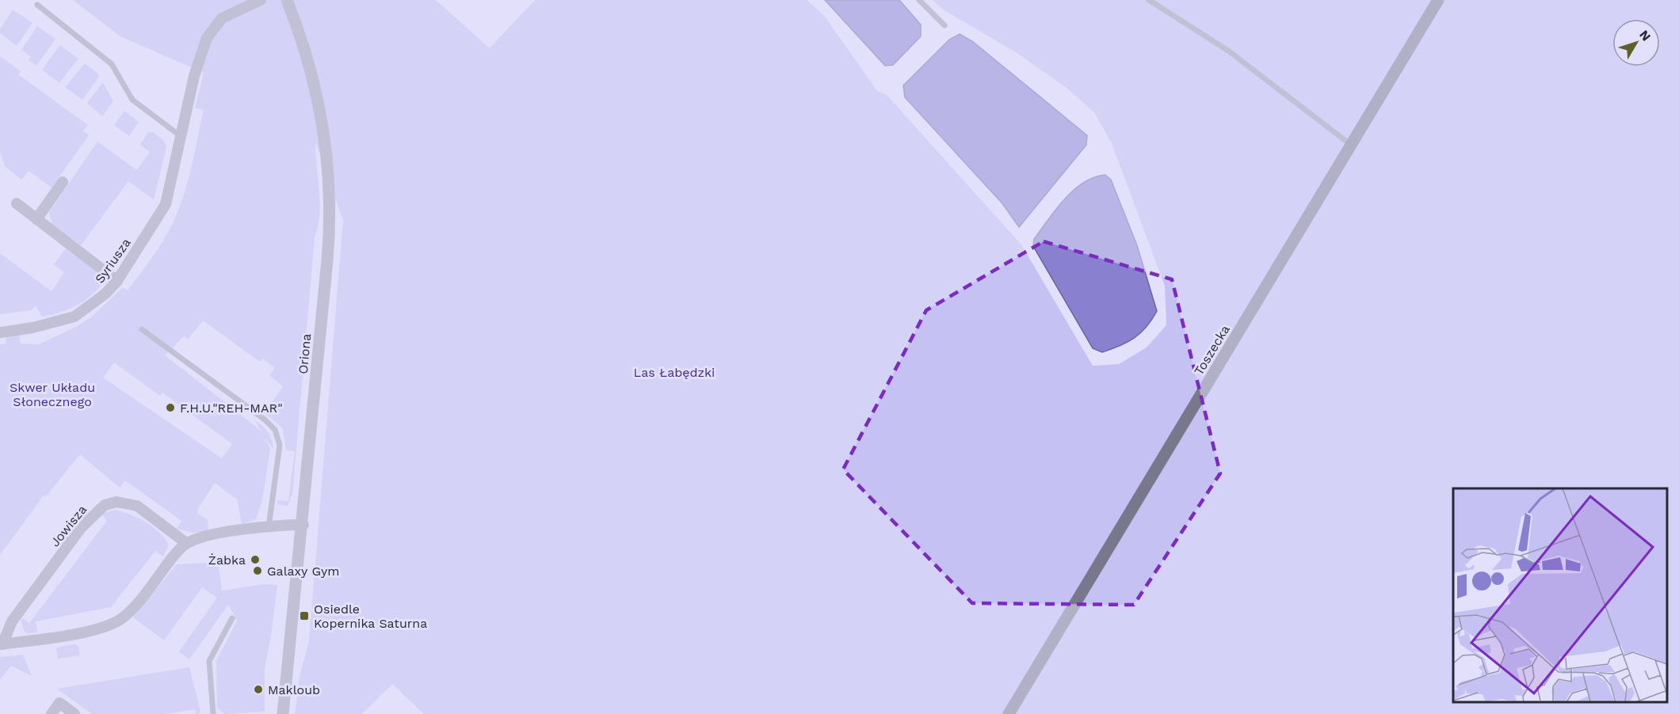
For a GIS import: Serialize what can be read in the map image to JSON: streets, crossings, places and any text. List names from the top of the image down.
{
  "streets": {
    "main road": ["Toszecka"],
    "street": ["Syriusza", "Oriona", "Jowisza"]
  },
  "crossings": [
    ["Oriona", "Jowisza"]
  ],
  "parks": ["Las Łabędzki", "Skwer Układu Słonecznego"],
  "places": {
    "other": [
      "F.H.U.\"REH-MAR\"",
      "Żabka",
      "Galaxy Gym",
      "Makloub"
    ],
    "transit": ["Osiedle Kopernika Saturna"]
  },
  "north": "top right"
}
